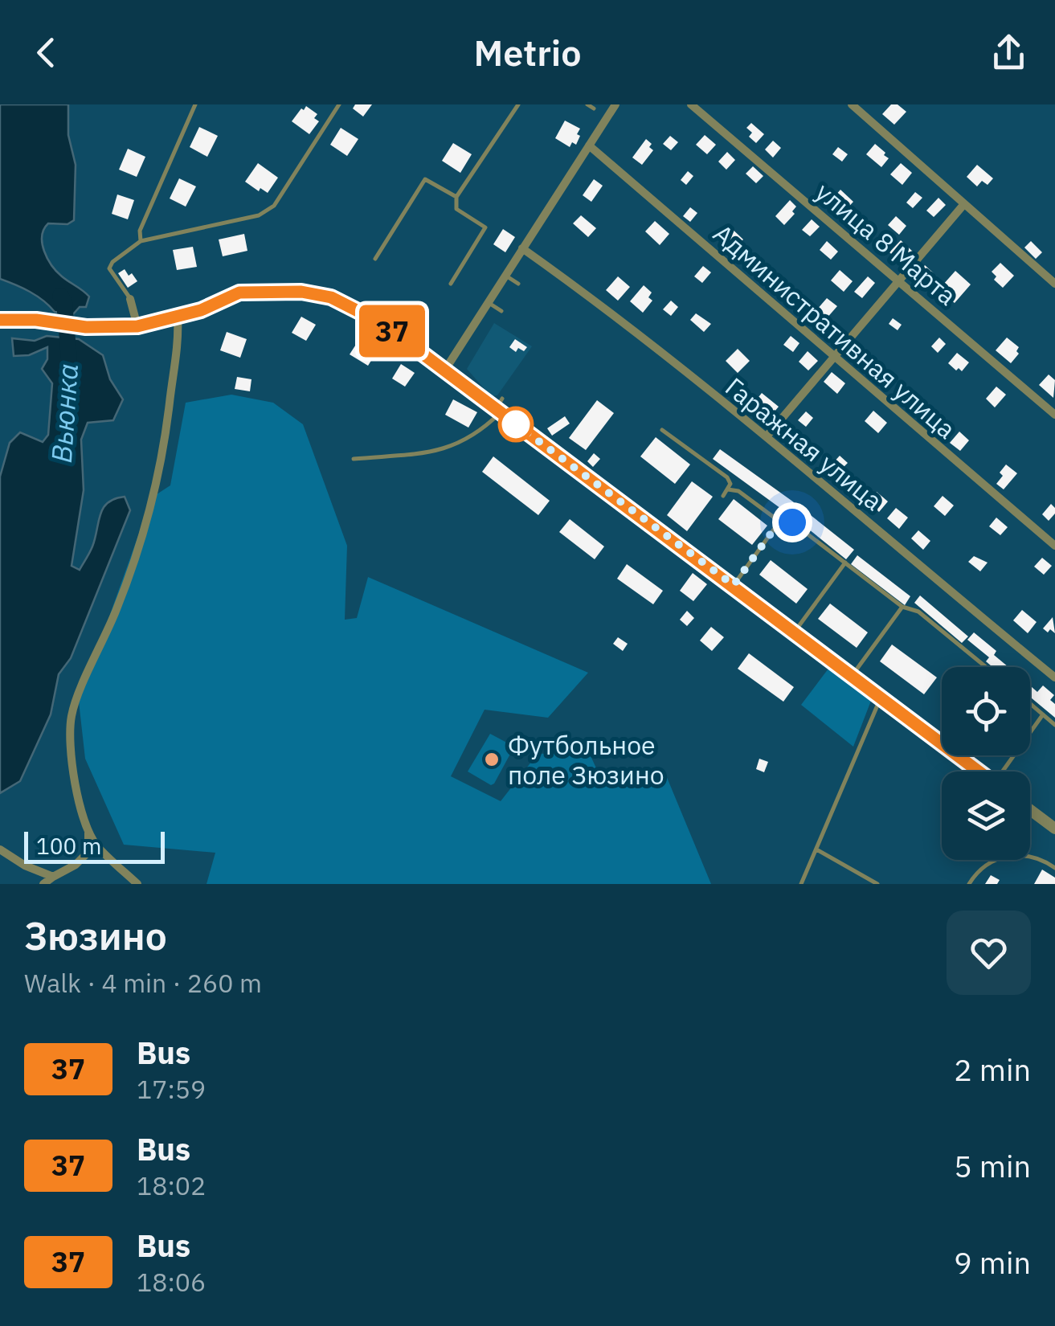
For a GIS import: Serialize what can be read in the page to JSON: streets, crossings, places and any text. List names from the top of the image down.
{
  "streets": {
    "street": ["улица 8 Марта", "Административная улица", "Гаражная улица"]
  },
  "water": ["Вьюнка"],
  "places": ["Футбольное поле Зюзино"],
  "lines": ["bus line 37"],
  "scale_bar": "100 m",
  "page": {
    "header": "Metrio",
    "on_map": "37",
    "scale": "100 m",
    "heading": ["Зюзино", "Walk · 4 min · 260 m"],
    "list": [
      {
        "mark": "37",
        "name": "Bus",
        "note": "17:59",
        "value": "2 min"
      },
      {
        "mark": "37",
        "name": "Bus",
        "note": "18:02",
        "value": "5 min"
      },
      {
        "mark": "37",
        "name": "Bus",
        "note": "18:06",
        "value": "9 min"
      }
    ]
  }
}
